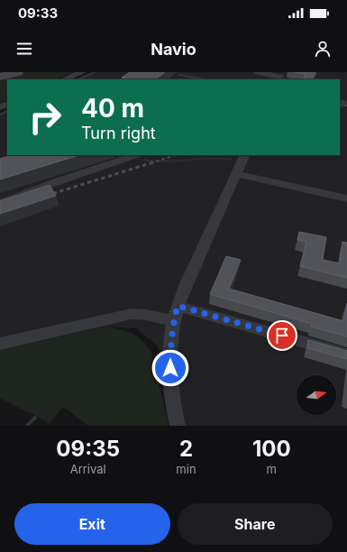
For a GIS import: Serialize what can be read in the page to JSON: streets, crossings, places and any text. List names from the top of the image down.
{
  "north": "right",
  "page": {
    "status": "09:33",
    "header": "Navio",
    "turn": ["40 m", "Turn right"],
    "eta": [
      "09:35",
      "Arrival",
      "2",
      "min",
      "100",
      "m"
    ],
    "buttons": ["Exit", "Share"]
  }
}
